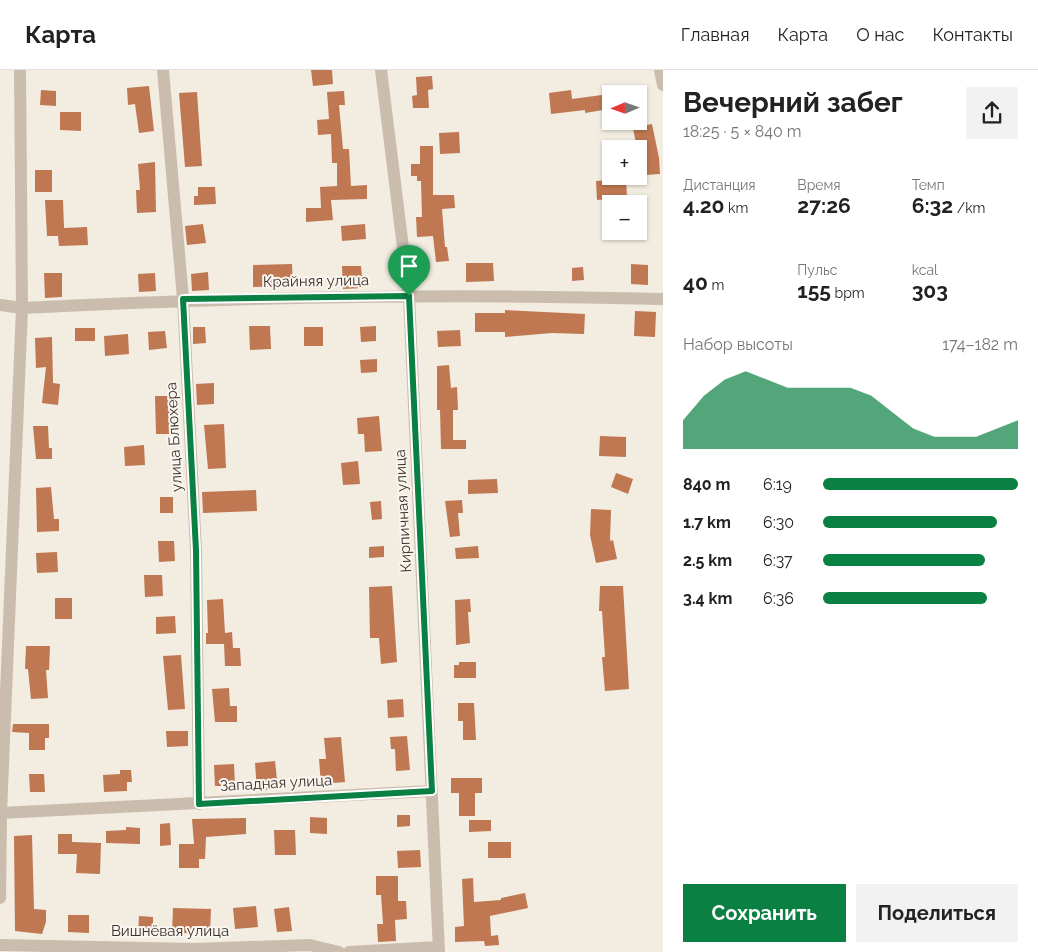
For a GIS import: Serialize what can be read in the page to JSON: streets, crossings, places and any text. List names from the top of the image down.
{
  "streets": {
    "street": [
      "Крайняя улица",
      "улица Блюхера",
      "Кирпичная улица",
      "Западная улица",
      "Вишнёвая улица"
    ]
  },
  "crossings": [
    ["Крайняя улица", "улица Блюхера"],
    ["Крайняя улица", "Кирпичная улица"],
    ["улица Блюхера", "Западная улица"],
    ["Кирпичная улица", "Западная улица"]
  ],
  "north": "left",
  "page": {
    "header": "Карта",
    "nav": [
      "Главная",
      "Карта",
      "О нас",
      "Контакты"
    ],
    "heading": ["Вечерний забег", "18:25 · 5 × 840 m"],
    "map_buttons": ["+", "−"],
    "stats": [
      ["Дистанция", "4.20 km"],
      ["Время", "27:26"],
      ["Темп", "6:32 /km"],
      ["40 m"],
      ["Пульс", "155 bpm"],
      ["kcal", "303"]
    ],
    "chart": ["Набор высоты", "174–182 m"],
    "list": [
      {
        "name": "840 m",
        "note": "6:19"
      },
      {
        "name": "1.7 km",
        "note": "6:30"
      },
      {
        "name": "2.5 km",
        "note": "6:37"
      },
      {
        "name": "3.4 km",
        "note": "6:36"
      }
    ],
    "buttons": ["Сохранить", "Поделиться"]
  }
}
